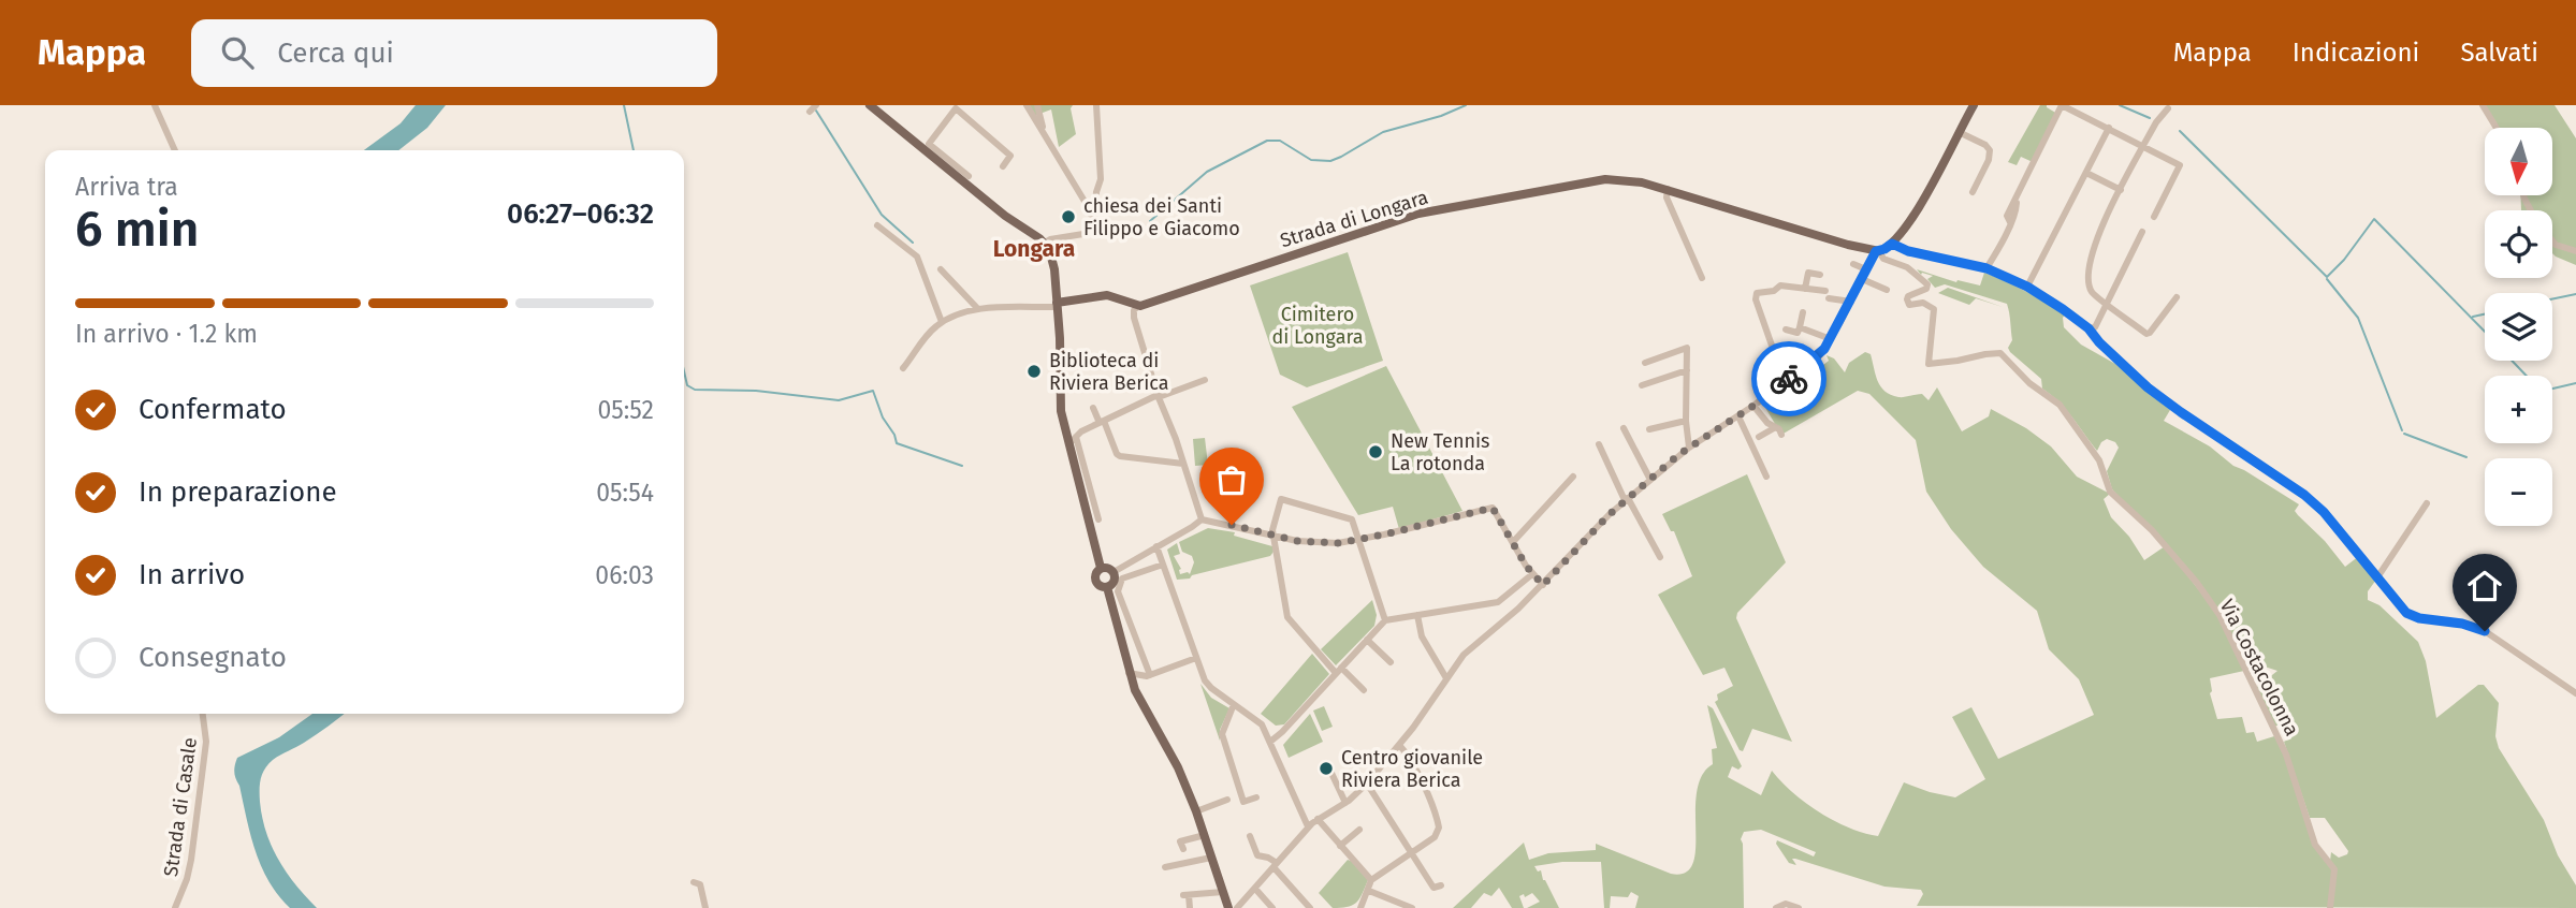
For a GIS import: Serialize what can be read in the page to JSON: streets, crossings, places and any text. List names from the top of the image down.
{
  "streets": {
    "main road": ["Strada di Longara"],
    "street": ["Via Costacolonna", "Strada di Casale"]
  },
  "crossings": [
    ["Strada di Longara", "Via Costacolonna"]
  ],
  "districts": ["Longara"],
  "parks": ["Cimitero di Longara"],
  "places": [
    "chiesa dei Santi Filippo e Giacomo",
    "Biblioteca di Riviera Berica",
    "New Tennis La rotonda",
    "Centro giovanile Riviera Berica"
  ],
  "north": "bottom",
  "page": {
    "header": "Mappa",
    "search": "Cerca qui",
    "nav": ["Mappa", "Indicazioni", "Salvati"],
    "map_buttons": ["+", "−"],
    "heading": ["6 min", "Arriva tra", "06:27–06:32"],
    "bar": "In arrivo · 1.2 km",
    "list": [
      ["Confermato", "05:52"],
      ["In preparazione", "05:54"],
      ["In arrivo", "06:03"],
      "Consegnato"
    ]
  }
}
